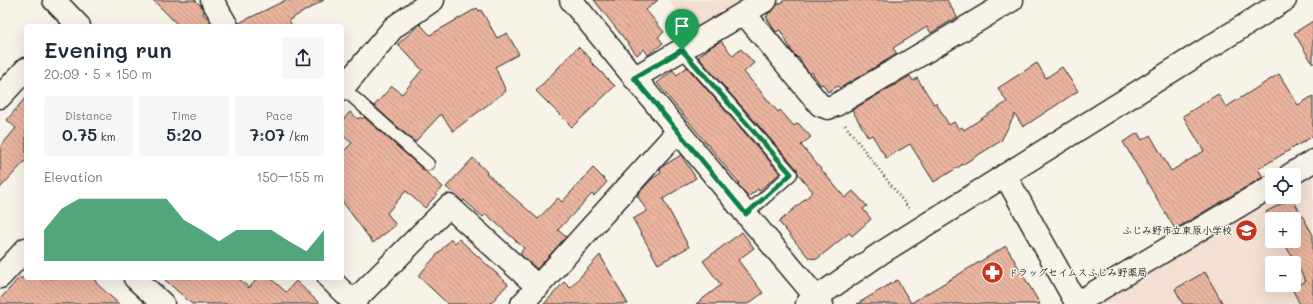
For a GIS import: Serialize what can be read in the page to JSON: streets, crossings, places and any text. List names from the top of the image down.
{
  "places": {
    "school or university": ["ふじみ野市立東原小学校"],
    "pharmacy": ["ドラッグセイムスふじみ野薬局"]
  },
  "page": {
    "heading": ["Evening run", "20:09 · 5 × 150 m"],
    "stats": [
      ["Distance", "0.75 km"],
      ["Time", "5:20"],
      ["Pace", "7:07 /km"]
    ],
    "chart": ["Elevation", "150–155 m"],
    "map_buttons": ["+", "−"]
  }
}
